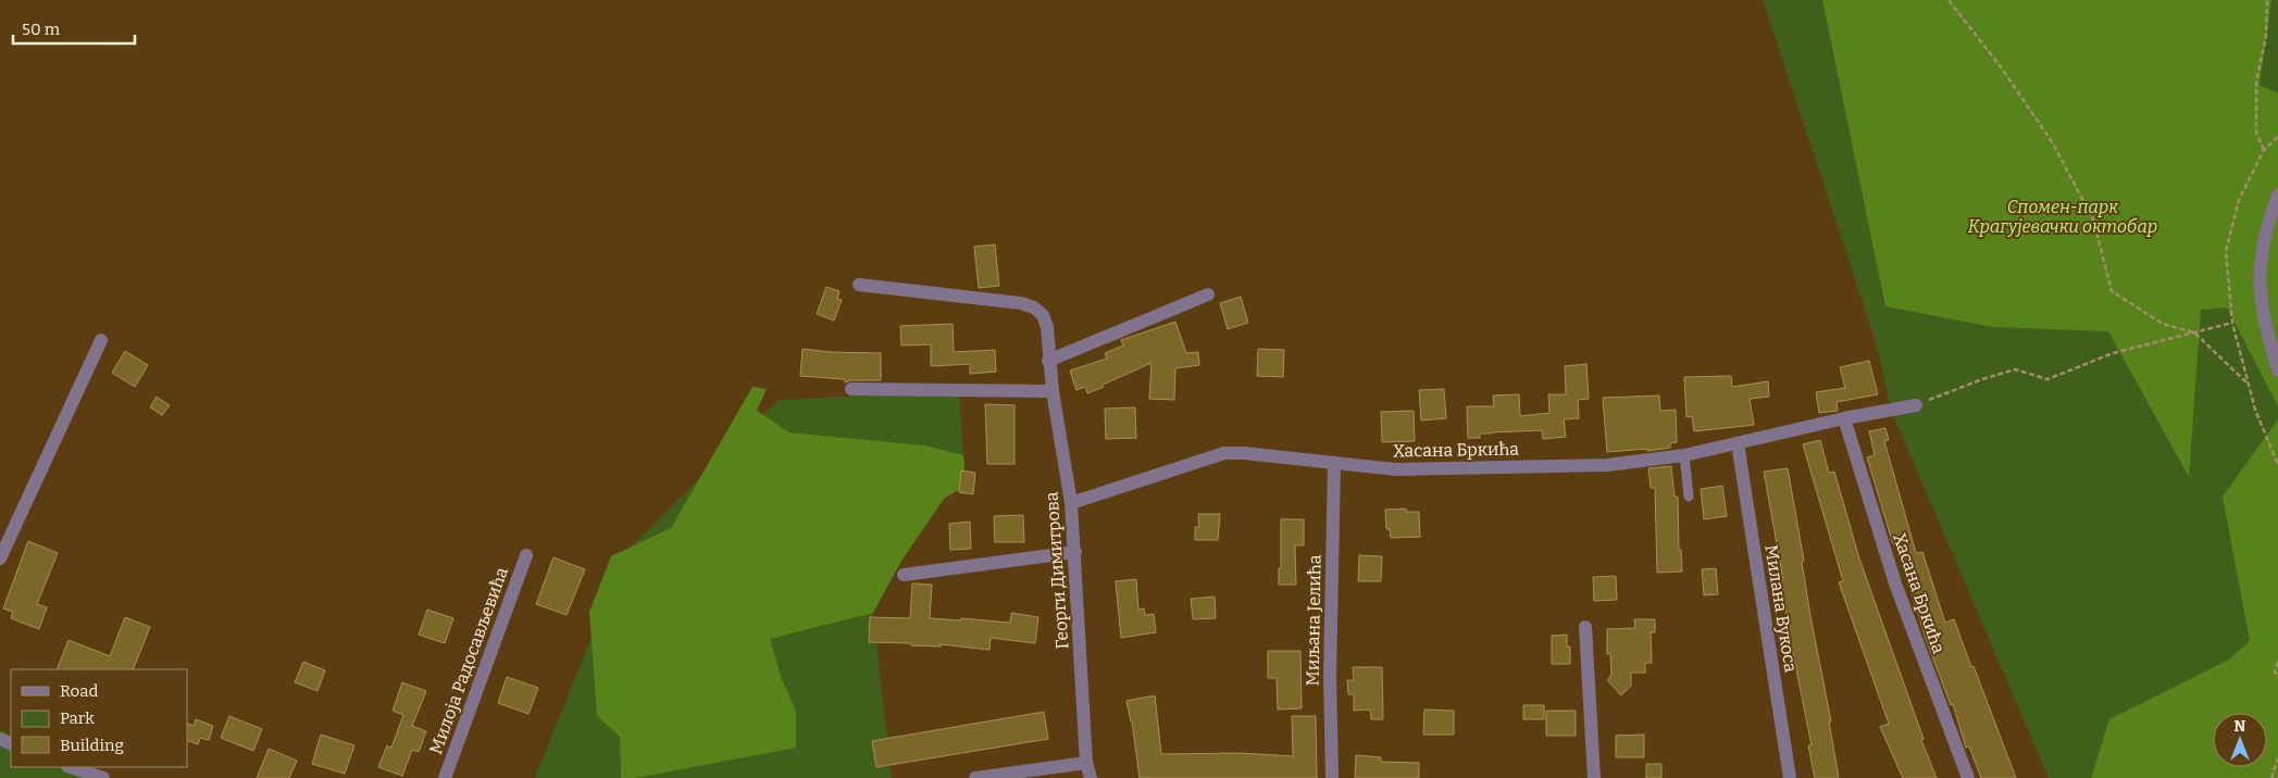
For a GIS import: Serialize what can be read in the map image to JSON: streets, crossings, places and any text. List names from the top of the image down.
{
  "streets": {
    "street": [
      "Хасана Бркића",
      "Георги Димитрова",
      "Милана Вукоса",
      "Миљана Јелића",
      "Милоја Радосављевића"
    ]
  },
  "crossings": [
    ["Хасана Бркића", "Георги Димитрова"],
    ["Хасана Бркића", "Милана Вукоса"],
    ["Хасана Бркића", "Миљана Јелића"]
  ],
  "parks": ["Спомен-парк Крагујевачки октобар"],
  "legend": ["Road", "Park", "Building"],
  "scale_bar": "50 m",
  "north": "top"
}
